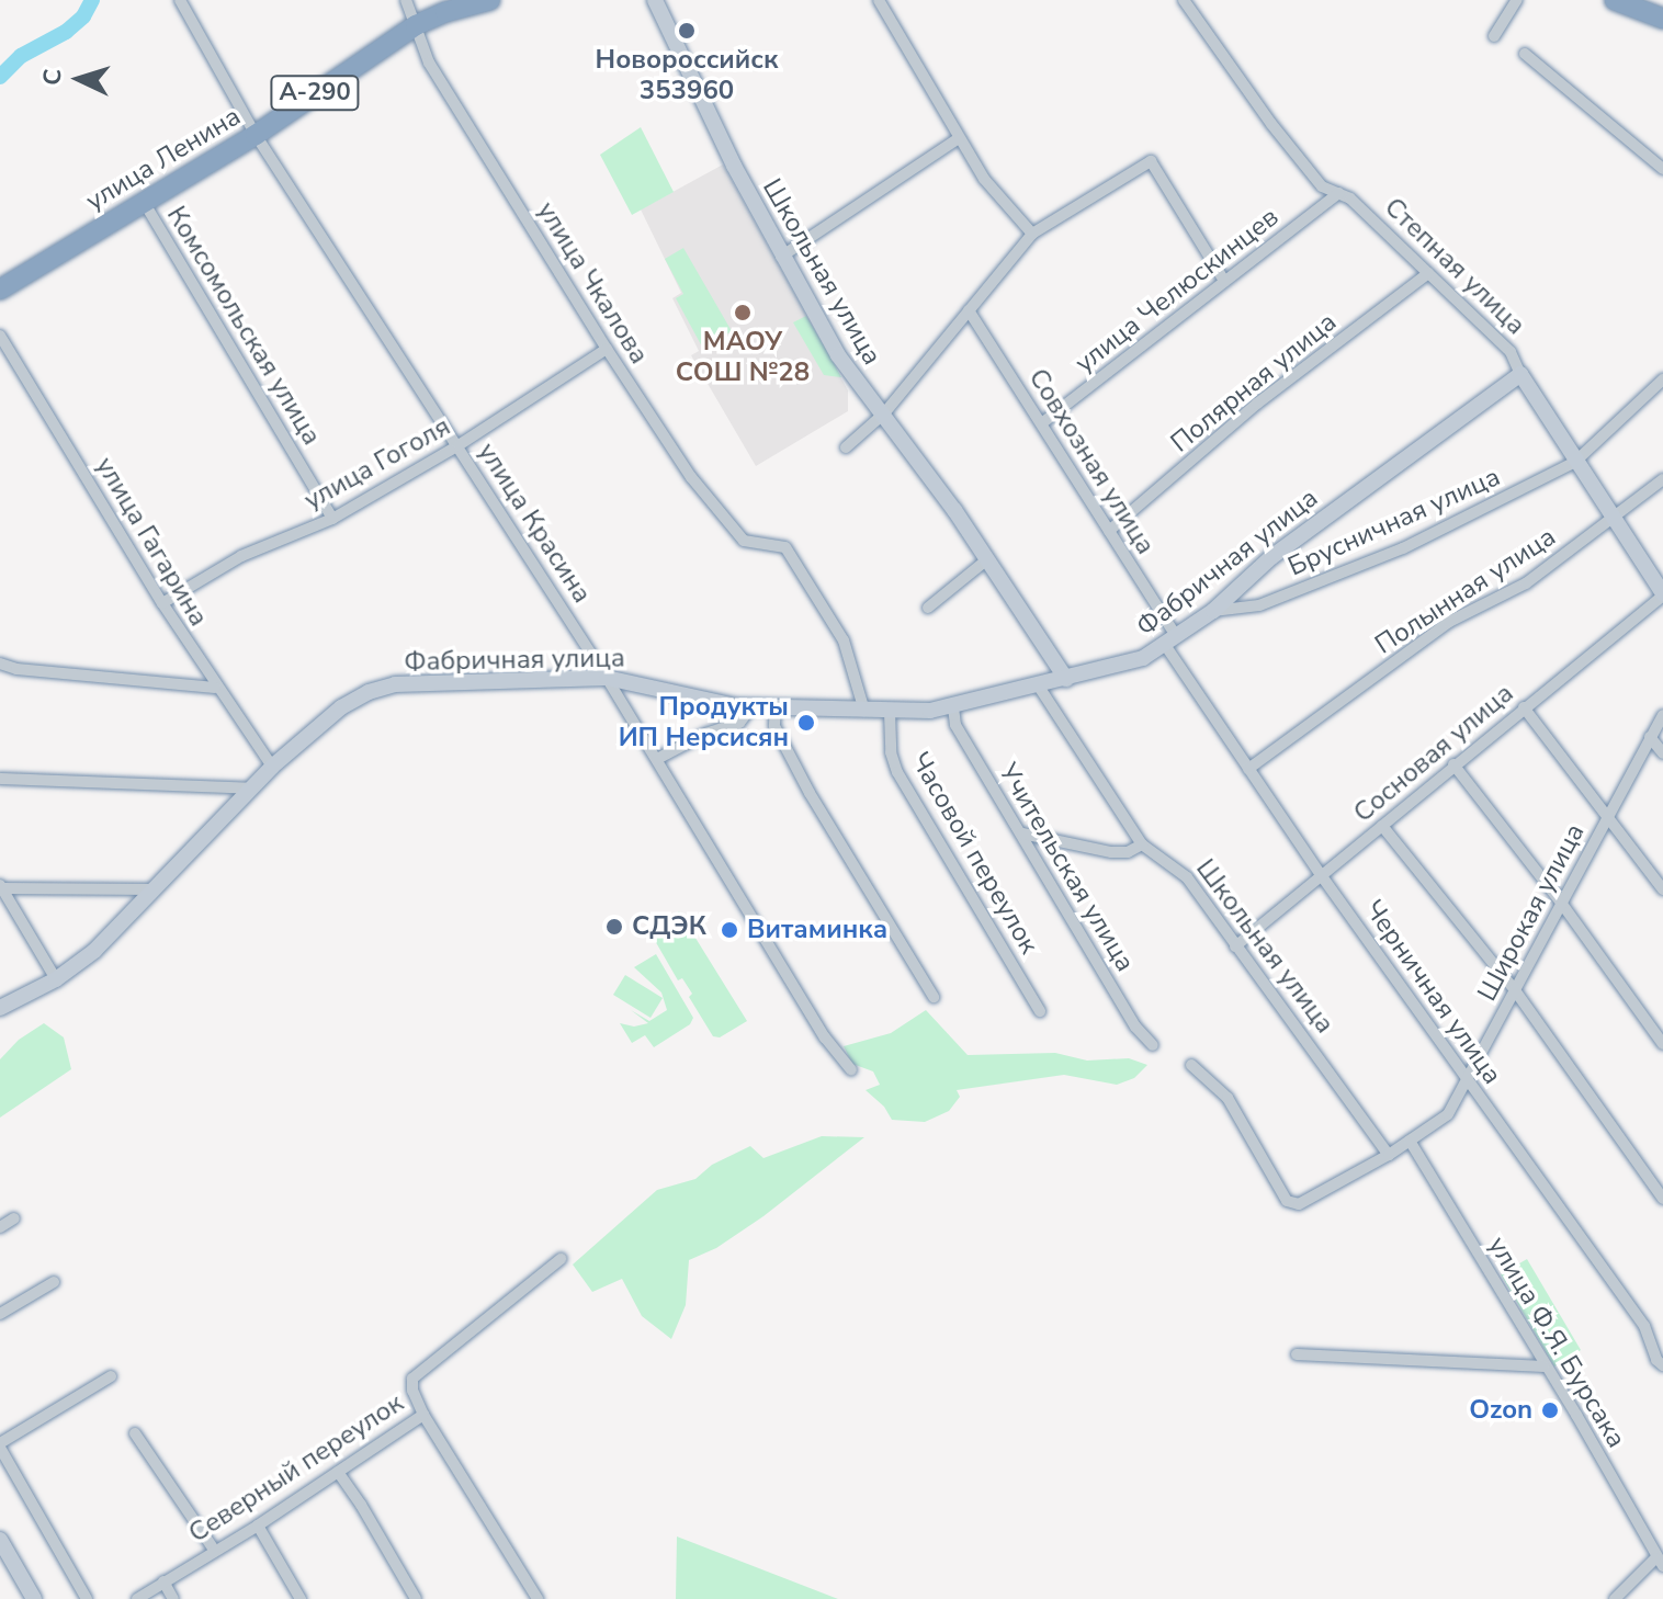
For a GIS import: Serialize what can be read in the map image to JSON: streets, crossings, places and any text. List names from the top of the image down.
{
  "streets": {
    "highway": ["А-290", "улица Ленина"],
    "street": [
      "Степная улица",
      "Школьная улица",
      "улица Чкалова",
      "улица Челюскинцев",
      "Комсомольская улица",
      "Полярная улица",
      "Совхозная улица",
      "улица Гоголя",
      "Брусничная улица",
      "улица Красина",
      "улица Гагарина",
      "Фабричная улица",
      "Полынная улица",
      "Сосновая улица",
      "Часовой переулок",
      "Учительская улица",
      "Широкая улица",
      "Черничная улица",
      "улица Ф.Я. Бурсака",
      "Северный переулок"
    ]
  },
  "crossings": [
    ["улица Ленина", "улица Чкалова"],
    ["улица Ленина", "Комсомольская улица"],
    ["улица Ленина", "улица Красина"],
    ["Степная улица", "улица Челюскинцев"],
    ["Степная улица", "Полярная улица"],
    ["Степная улица", "Брусничная улица"],
    ["Степная улица", "Фабричная улица"],
    ["Степная улица", "Полынная улица"],
    ["Степная улица", "Сосновая улица"],
    ["Школьная улица", "Фабричная улица"],
    ["Школьная улица", "Сосновая улица"],
    ["Школьная улица", "Широкая улица"],
    ["улица Чкалова", "улица Гоголя"],
    ["улица Чкалова", "Фабричная улица"],
    ["улица Челюскинцев", "Совхозная улица"],
    ["Комсомольская улица", "улица Гоголя"],
    ["Полярная улица", "Совхозная улица"],
    ["Совхозная улица", "Фабричная улица"],
    ["Совхозная улица", "Черничная улица"],
    ["улица Гоголя", "улица Красина"],
    ["улица Гоголя", "улица Гагарина"],
    ["Брусничная улица", "Фабричная улица"],
    ["улица Красина", "Фабричная улица"],
    ["улица Гагарина", "Фабричная улица"],
    ["Фабричная улица", "Часовой переулок"],
    ["Фабричная улица", "Учительская улица"],
    ["Фабричная улица", "Черничная улица"],
    ["Полынная улица", "Черничная улица"],
    ["Сосновая улица", "Черничная улица"],
    ["Широкая улица", "Черничная улица"],
    ["Широкая улица", "улица Ф.Я. Бурсака"]
  ],
  "places": [
    "Новороссийск 353960",
    "МАОУ СОШ №28",
    "Продукты ИП Нерсисян",
    "СДЭК",
    "Витаминка",
    "Ozon"
  ],
  "north": "left"
}
